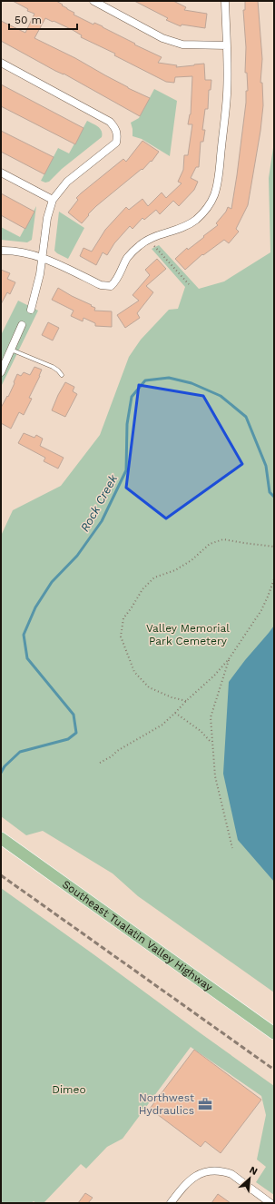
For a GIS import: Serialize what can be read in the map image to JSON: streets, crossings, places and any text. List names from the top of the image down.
{
  "streets": {
    "main road": ["Southeast Tualatin Valley Highway"]
  },
  "water": ["Rock Creek"],
  "parks": ["Valley Memorial Park Cemetery", "Dimeo"],
  "places": {
    "office": ["Northwest Hydraulics"]
  },
  "scale_bar": "50 m",
  "north": "top right"
}
